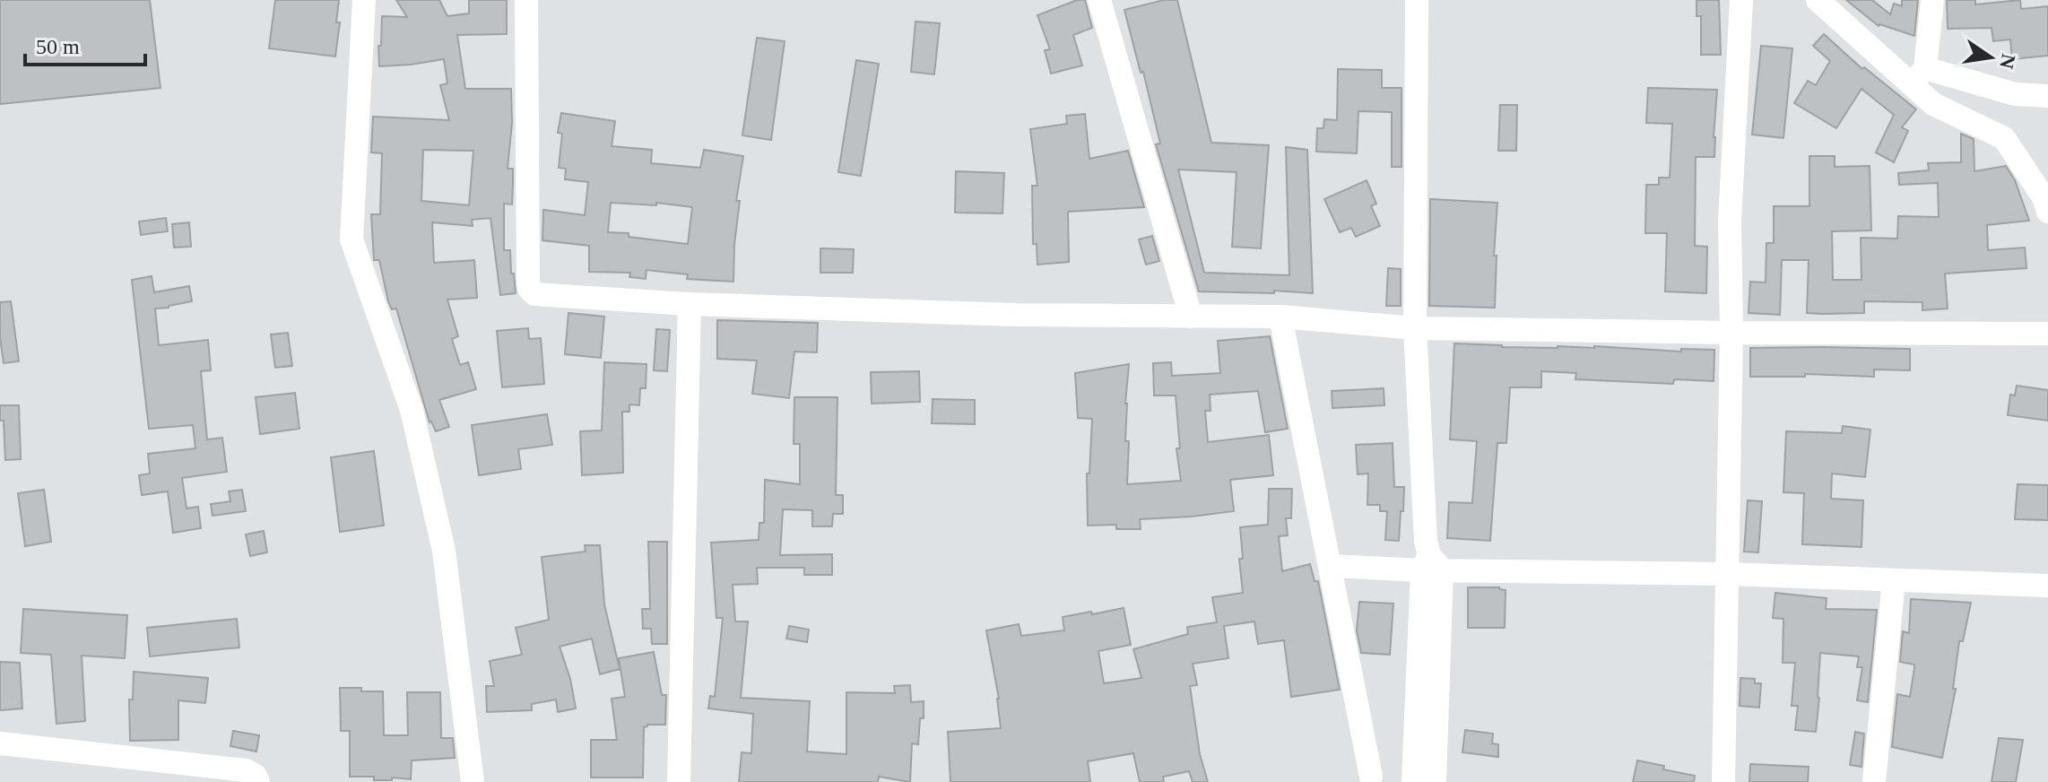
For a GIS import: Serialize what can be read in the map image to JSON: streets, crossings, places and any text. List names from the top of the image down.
{
  "scale_bar": "50 m",
  "north": "right"
}
